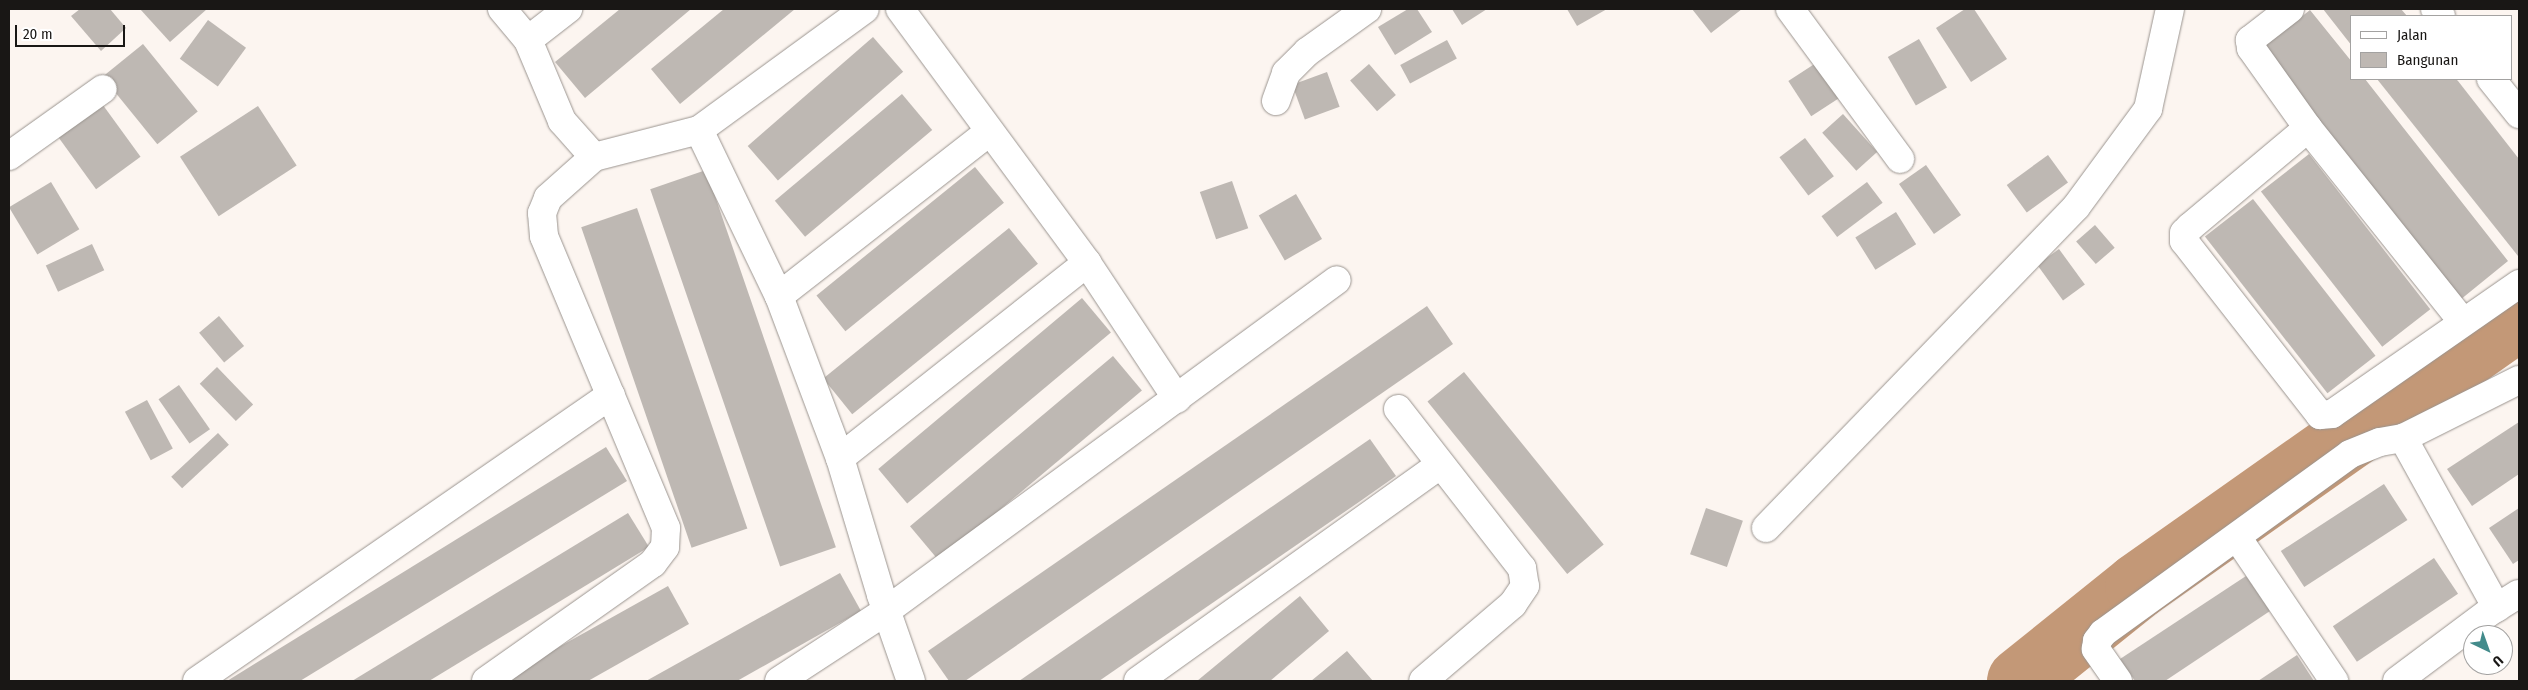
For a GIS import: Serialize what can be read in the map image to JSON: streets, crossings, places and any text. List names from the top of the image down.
{
  "legend": ["Jalan", "Bangunan"],
  "scale_bar": "20 m",
  "north": "bottom right"
}
